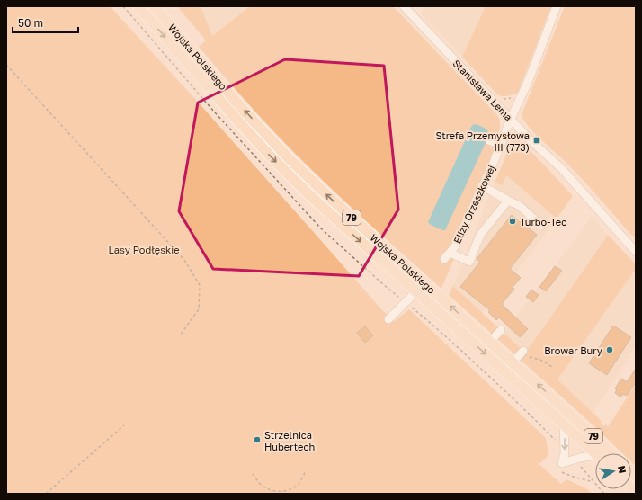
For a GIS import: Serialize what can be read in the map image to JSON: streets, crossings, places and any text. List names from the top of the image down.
{
  "streets": {
    "main road": ["Wojska Polskiego", "79"],
    "street": ["Stanisława Lema", "Elizy Orzeszkowej"]
  },
  "crossings": [
    ["Stanisława Lema", "Elizy Orzeszkowej"]
  ],
  "parks": ["Lasy Podłęskie"],
  "places": {
    "transit": ["Strefa Przemysłowa III (773)"],
    "other": ["Turbo-Tec", "Browar Bury", "Strzelnica Hubertech"]
  },
  "scale_bar": "50 m",
  "north": "right"
}
